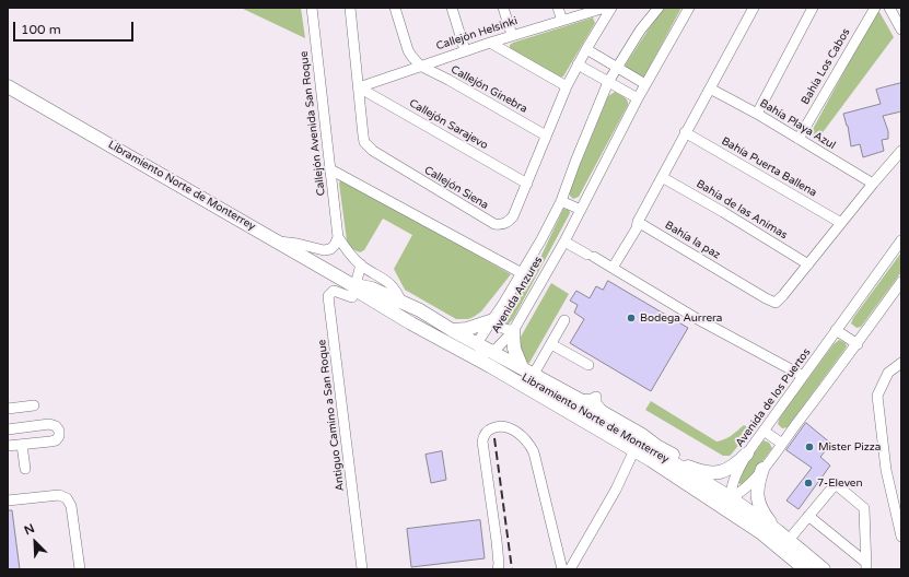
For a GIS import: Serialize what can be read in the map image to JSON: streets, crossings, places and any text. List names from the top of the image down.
{
  "streets": {
    "main road": ["Libramiento Norte de Monterrey"],
    "street": [
      "Callejón Helsinki",
      "Bahía Los Cabos",
      "Callejón Ginebra",
      "Callejón Avenida San Roque",
      "Callejón Sarajevo",
      "Bahía Playa Azul",
      "Bahía Puerta Ballena",
      "Callejón Siena",
      "Bahía de las Animas",
      "Bahía la paz",
      "Avenida Anzures",
      "Avenida de los Puertos",
      "Antiguo Camino a San Roque"
    ]
  },
  "crossings": [
    ["Callejón Helsinki", "Callejón Ginebra"],
    ["Callejón Helsinki", "Callejón Sarajevo"],
    ["Callejón Helsinki", "Callejón Siena"],
    ["Bahía Los Cabos", "Bahía Playa Azul"],
    ["Callejón Ginebra", "Callejón Siena"],
    ["Callejón Sarajevo", "Callejón Siena"],
    ["Bahía Playa Azul", "Bahía la paz"],
    ["Bahía Puerta Ballena", "Bahía la paz"],
    ["Libramiento Norte de Monterrey", "Avenida Anzures"],
    ["Libramiento Norte de Monterrey", "Antiguo Camino a San Roque"],
    ["Bahía de las Animas", "Bahía la paz"]
  ],
  "places": ["Bodega Aurrera", "Mister Pizza", "7-Eleven"],
  "scale_bar": "100 m",
  "north": "top left"
}
